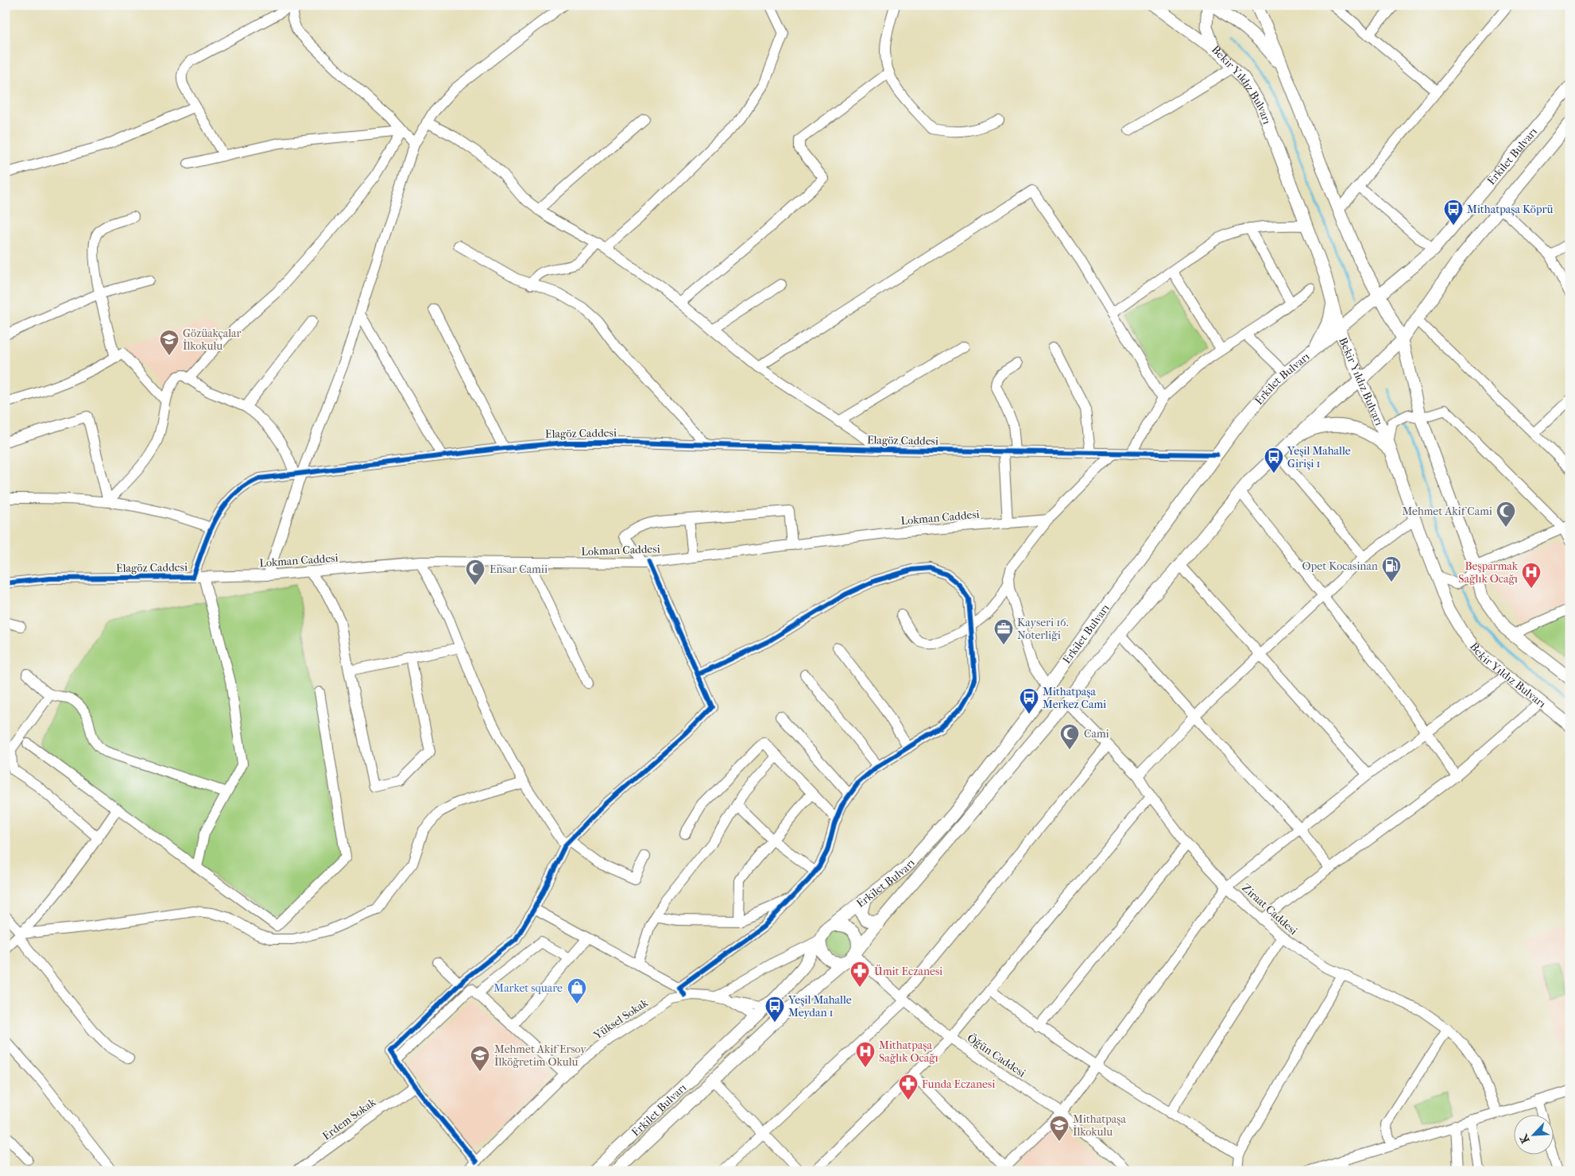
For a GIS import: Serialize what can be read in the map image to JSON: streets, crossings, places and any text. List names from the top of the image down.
{
  "streets": {
    "main road": ["Bekir Yıldız Bulvarı", "Erkilet Bulvarı"],
    "street": [
      "Elagöz Caddesi",
      "Lokman Caddesi",
      "Ziraat Caddesi",
      "Yüksel Sokak",
      "Öğün Caddesi",
      "Erdem Sokak"
    ]
  },
  "crossings": [
    ["Bekir Yıldız Bulvarı", "Erkilet Bulvarı"],
    ["Erkilet Bulvarı", "Elagöz Caddesi"],
    ["Erkilet Bulvarı", "Ziraat Caddesi"],
    ["Erkilet Bulvarı", "Yüksel Sokak"],
    ["Erkilet Bulvarı", "Öğün Caddesi"],
    ["Elagöz Caddesi", "Lokman Caddesi"]
  ],
  "places": {
    "bus stop": [
      "Mithatpaşa Köprü",
      "Yeşil Mahalle Girişi 1",
      "Mithatpaşa Merkez Cami",
      "Yeşil Mahalle Meydan 1"
    ],
    "school or university": ["Gözüakçalar İlkokulu", "Mehmet Akif Ersoy İlköğretim Okulu", "Mithatpaşa İlkokulu"],
    "mosque": ["Mehmet Akif Cami", "Ensar Camii", "Cami"],
    "fuel station": ["Opet Kocasinan"],
    "hospital": ["Beşparmak Sağlık Ocağı", "Mithatpaşa Sağlık Ocağı"],
    "office": ["Kayseri 16. Noterliği"],
    "pharmacy": ["Ümit Eczanesi", "Funda Eczanesi"],
    "shop": ["Market square"]
  },
  "north": "bottom left"
}
